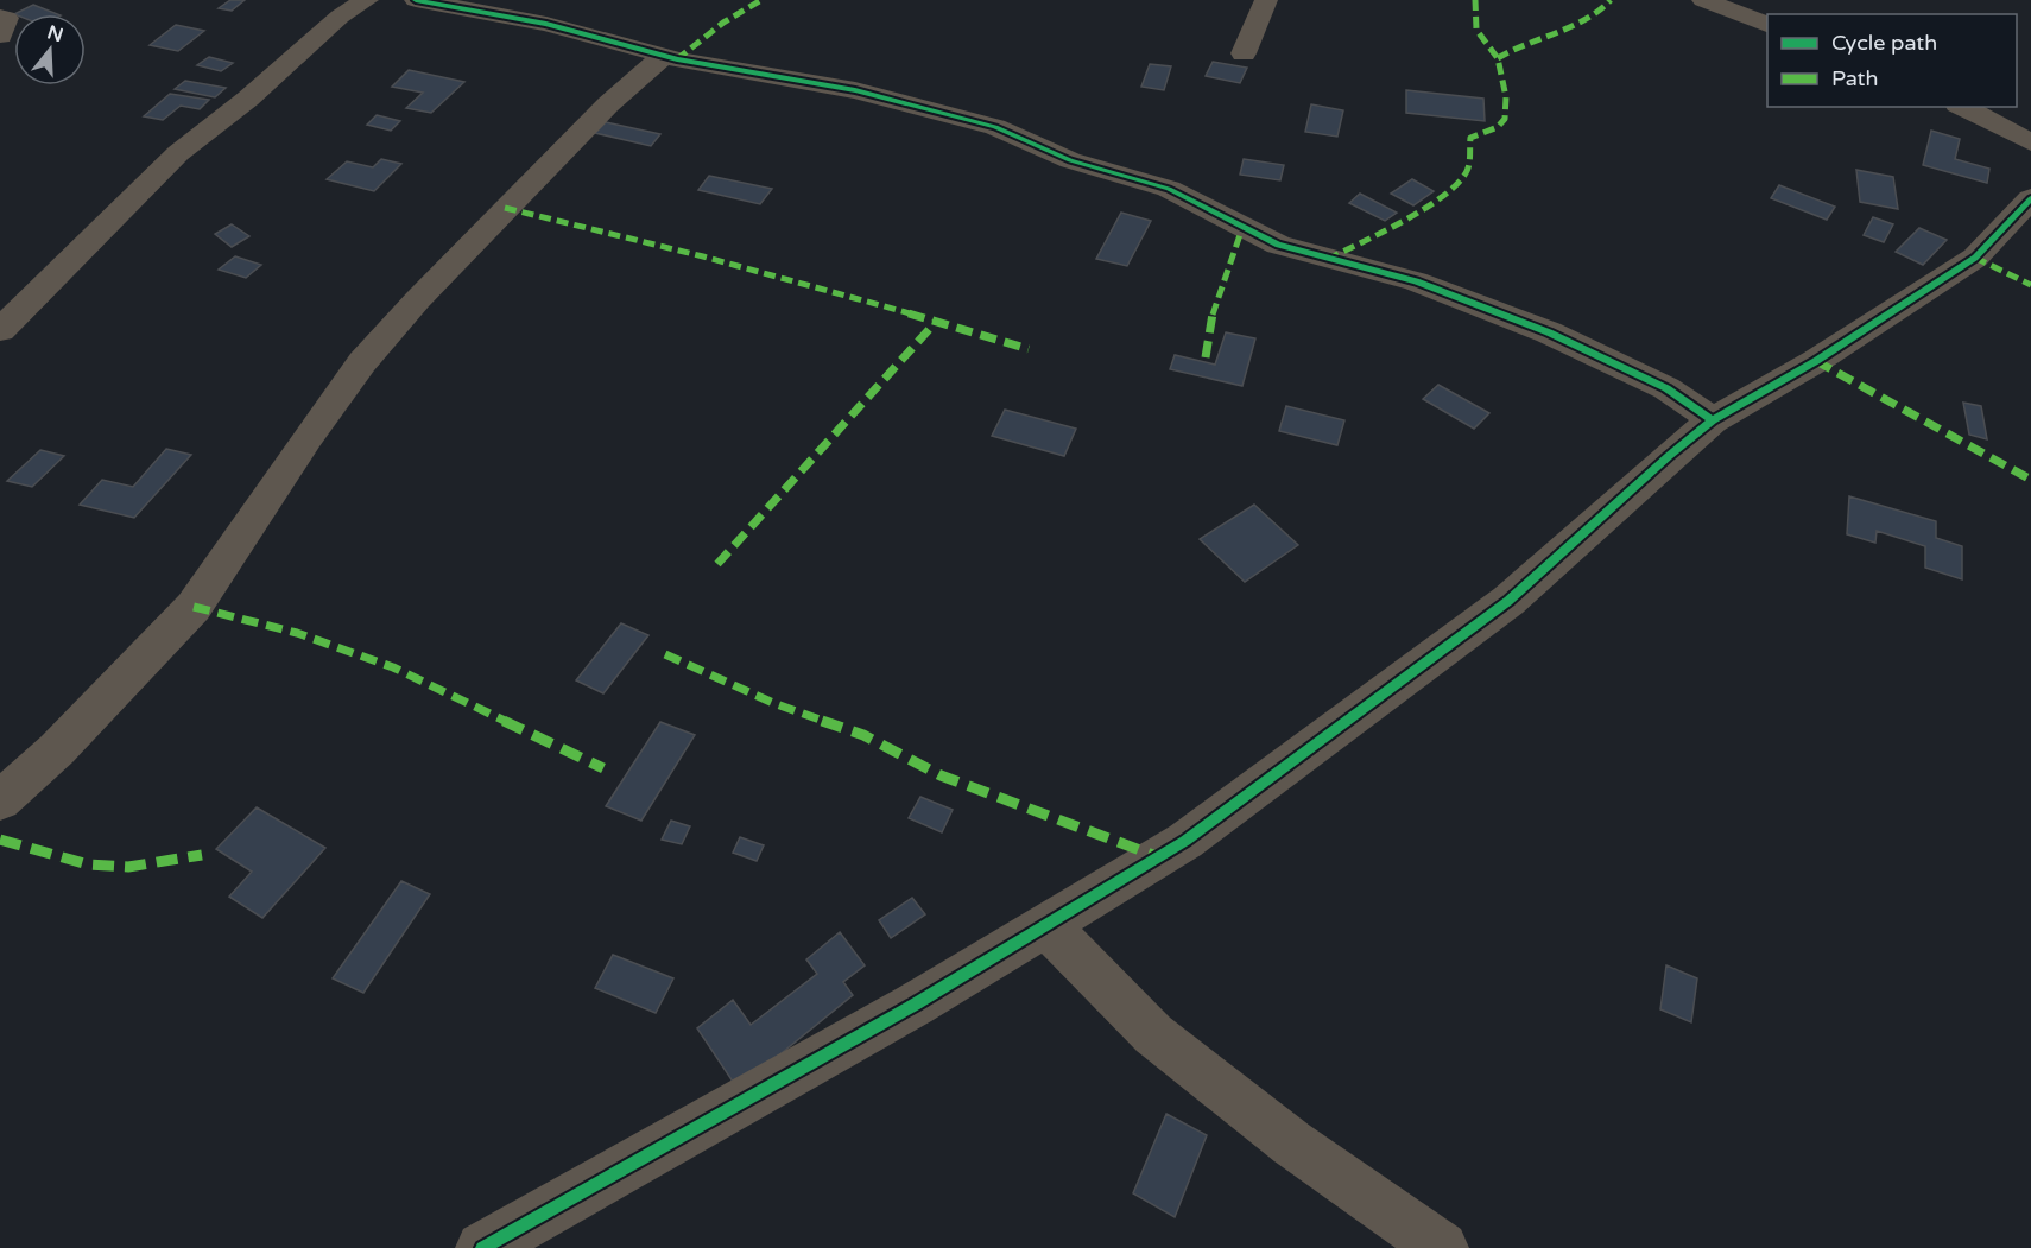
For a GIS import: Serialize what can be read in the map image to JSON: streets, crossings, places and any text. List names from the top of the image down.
{
  "legend": ["Cycle path", "Path"],
  "north": "top"
}
